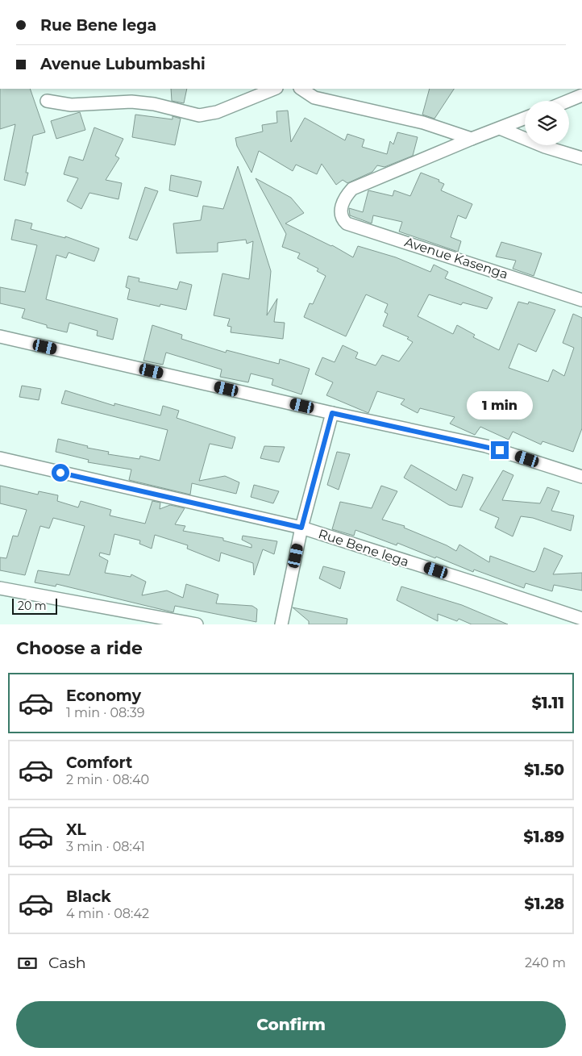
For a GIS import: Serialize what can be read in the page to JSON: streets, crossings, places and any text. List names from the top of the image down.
{
  "streets": {
    "street": ["Avenue Kasenga", "Rue Bene lega"]
  },
  "scale_bar": "20 m",
  "page": {
    "banner": ["Rue Bene lega", "Avenue Lubumbashi"],
    "bubble": "1 min",
    "scale": "20 m",
    "heading": "Choose a ride",
    "list": [
      {
        "name": "Economy",
        "note": "1 min · 08:39",
        "value": "$1.11"
      },
      {
        "name": "Comfort",
        "note": "2 min · 08:40",
        "value": "$1.50"
      },
      {
        "name": "XL",
        "note": "3 min · 08:41",
        "value": "$1.89"
      },
      {
        "name": "Black",
        "note": "4 min · 08:42",
        "value": "$1.28"
      }
    ],
    "pay": ["Cash", "240 m"],
    "buttons": "Confirm"
  }
}
